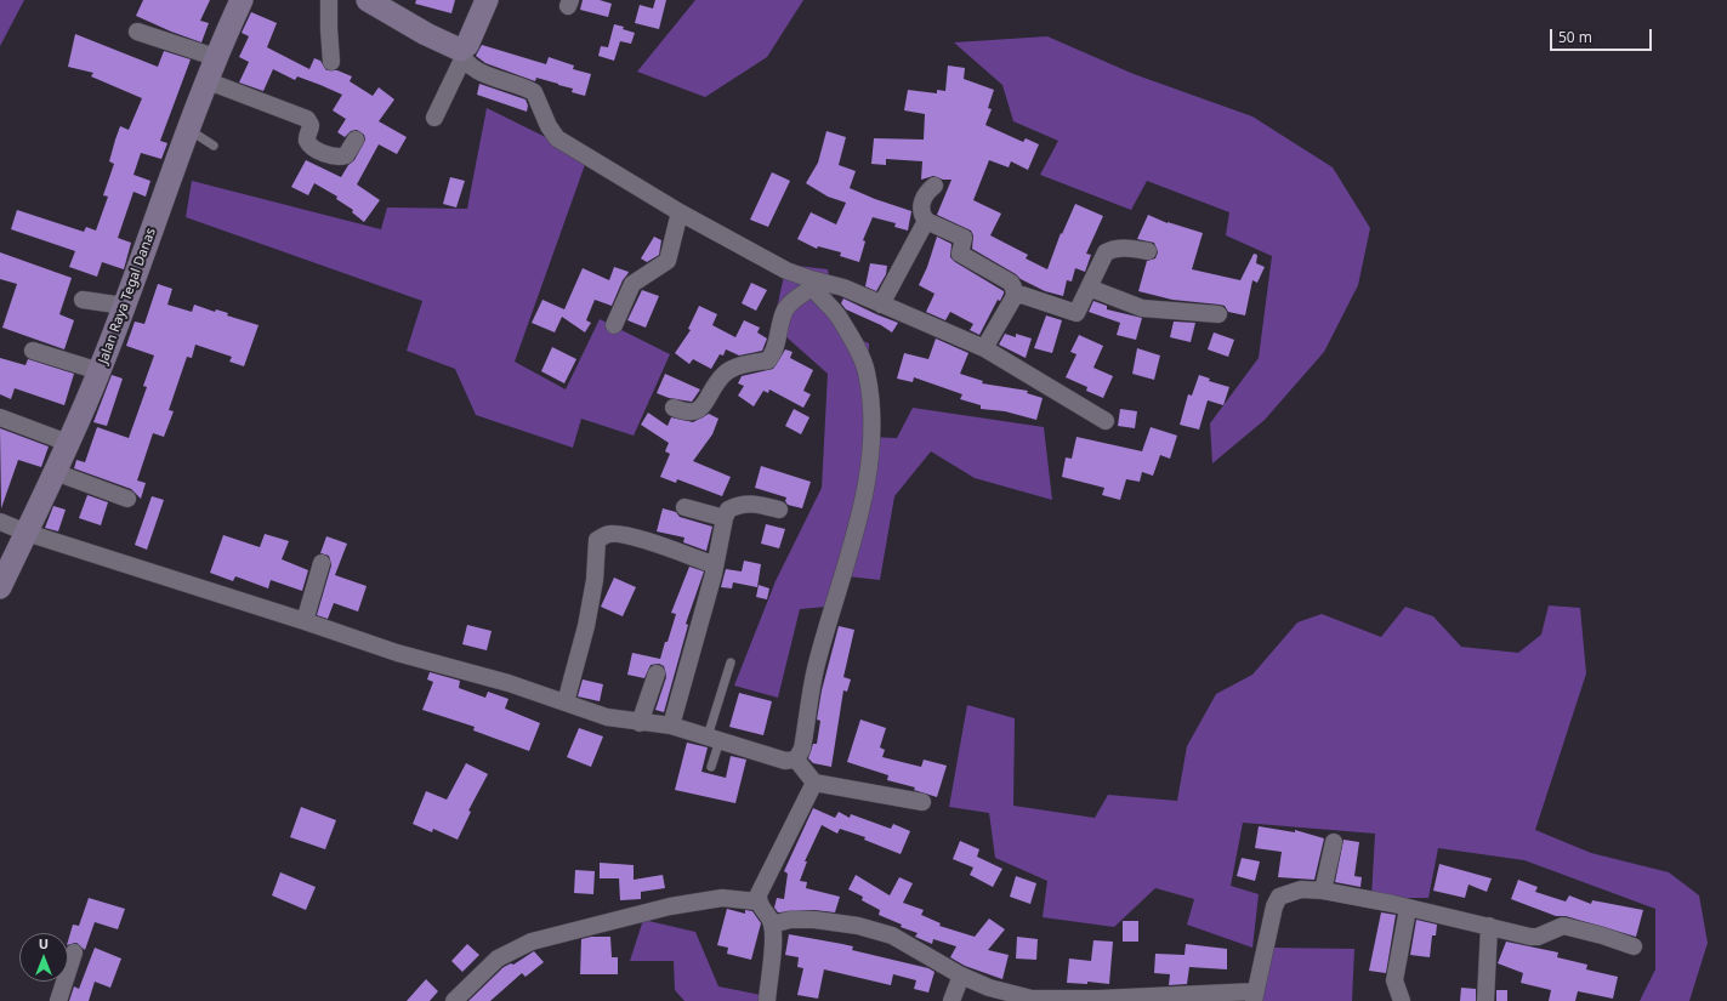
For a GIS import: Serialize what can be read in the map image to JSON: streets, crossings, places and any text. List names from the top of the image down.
{
  "streets": {
    "street": ["Jalan Raya Tegal Danas"]
  },
  "scale_bar": "50 m",
  "north": "top"
}
